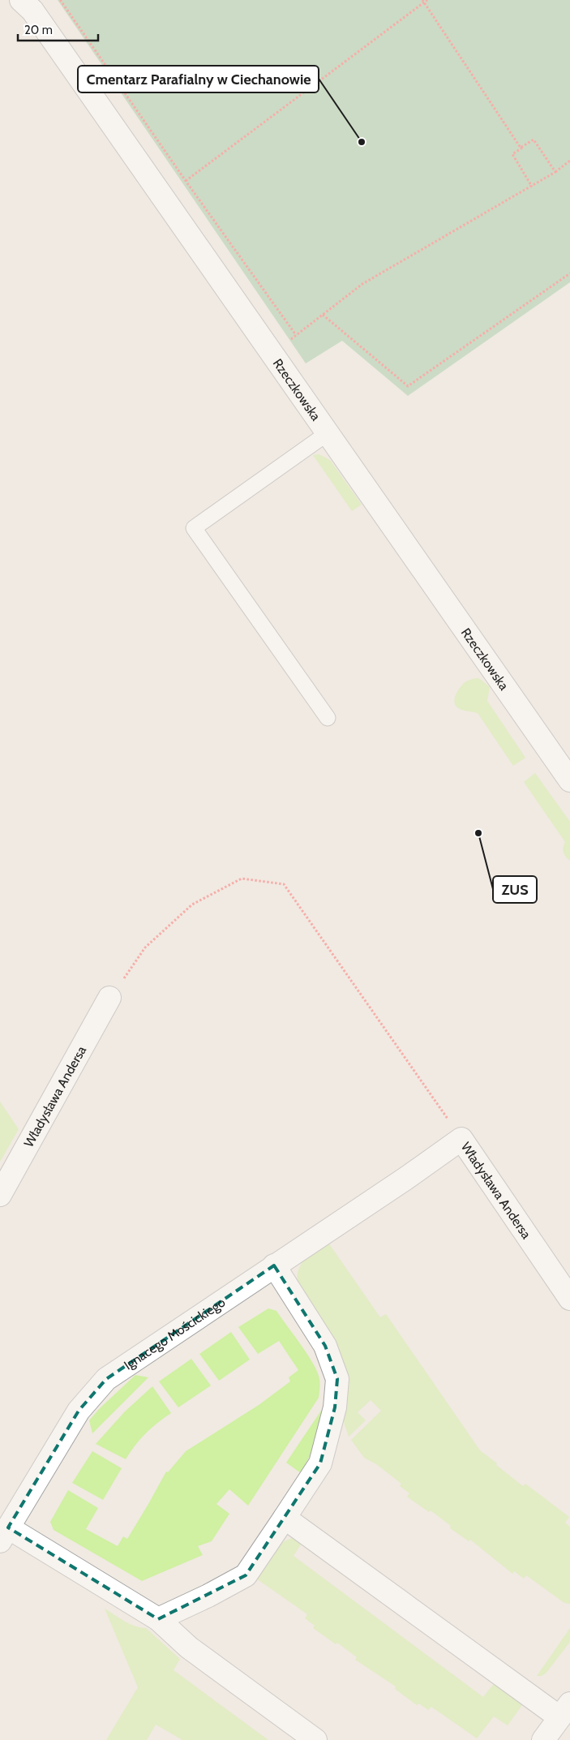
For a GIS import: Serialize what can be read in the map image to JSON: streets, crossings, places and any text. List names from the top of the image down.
{
  "streets": {
    "street": ["Rzeczkowska", "Władysława Andersa", "Ignacego Mościckiego"]
  },
  "crossings": [
    ["Władysława Andersa", "Ignacego Mościckiego"]
  ],
  "places": ["Cmentarz Parafialny w Ciechanowie", "ZUS"],
  "scale_bar": "20 m"
}
